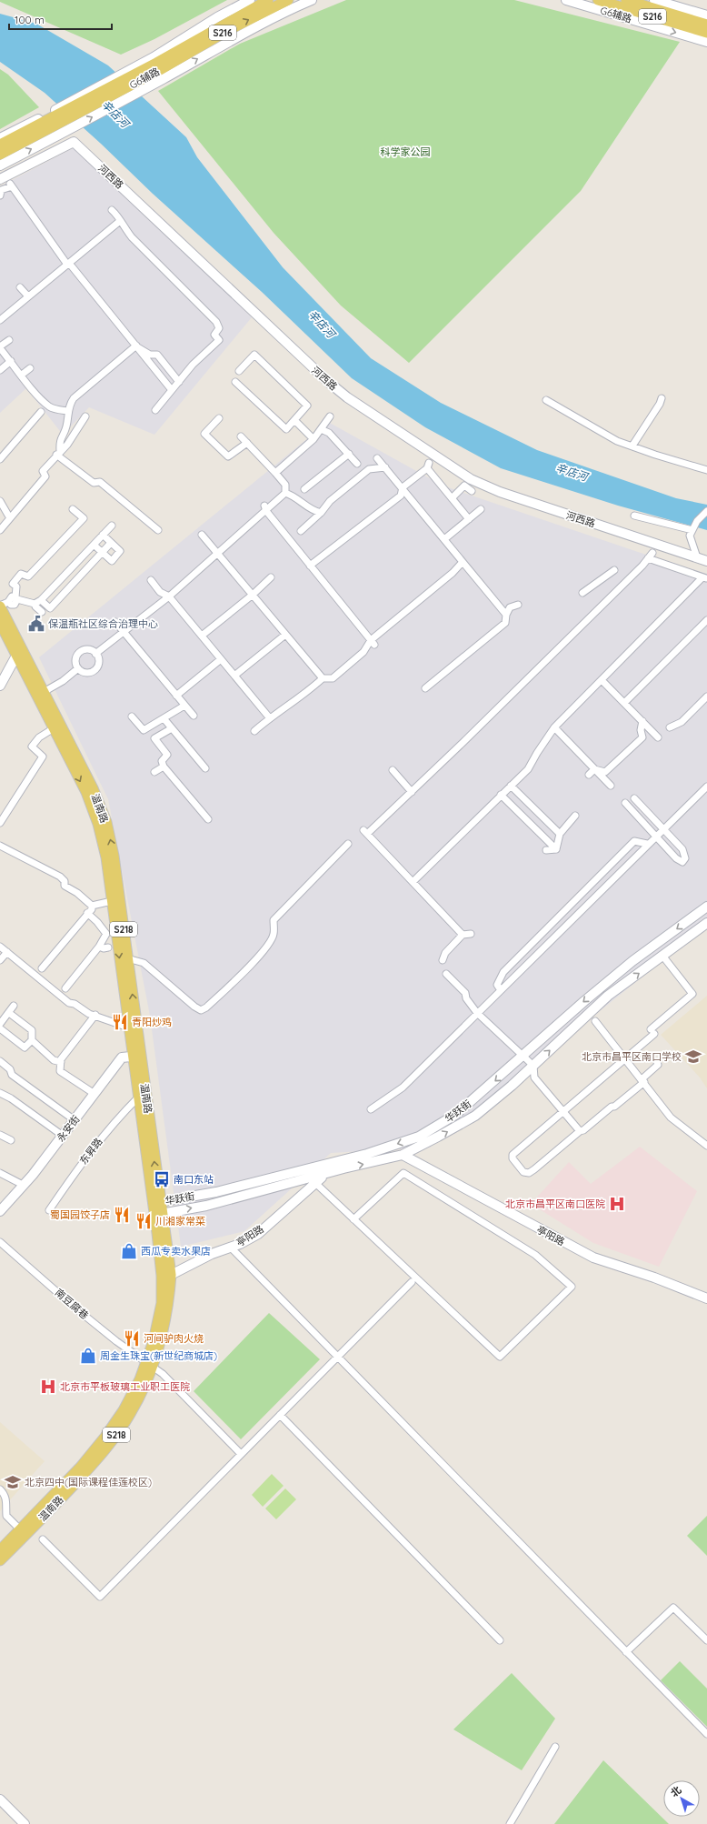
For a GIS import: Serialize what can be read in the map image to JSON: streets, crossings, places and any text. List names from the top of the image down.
{
  "streets": {
    "main road": [
      "G6辅路",
      "S216",
      "温南路",
      "S218"
    ],
    "street": [
      "河西路",
      "华跃街",
      "永安街",
      "东昇路",
      "亭阳路",
      "南豆腐巷"
    ]
  },
  "crossings": [
    ["温南路", "华跃街"],
    ["温南路", "永安街"],
    ["温南路", "东昇路"],
    ["温南路", "亭阳路"],
    ["温南路", "南豆腐巷"],
    ["华跃街", "亭阳路"]
  ],
  "water": ["辛店河"],
  "parks": ["科学家公园"],
  "places": {
    "public building": ["保温瓶社区综合治理中心"],
    "restaurant": [
      "青阳炒鸡",
      "蜀国园饺子店",
      "川湘家常菜",
      "河间驴肉火烧"
    ],
    "school or university": ["北京市昌平区南口学校", "北京四中(国际课程佳莲校区)"],
    "bus stop": ["南口东站"],
    "hospital": ["北京市昌平区南口医院", "北京市平板玻璃工业职工医院"],
    "shop": ["西瓜专卖水果店", "周金生珠宝(新世纪商城店)"]
  },
  "scale_bar": "100 m",
  "north": "top left"
}
